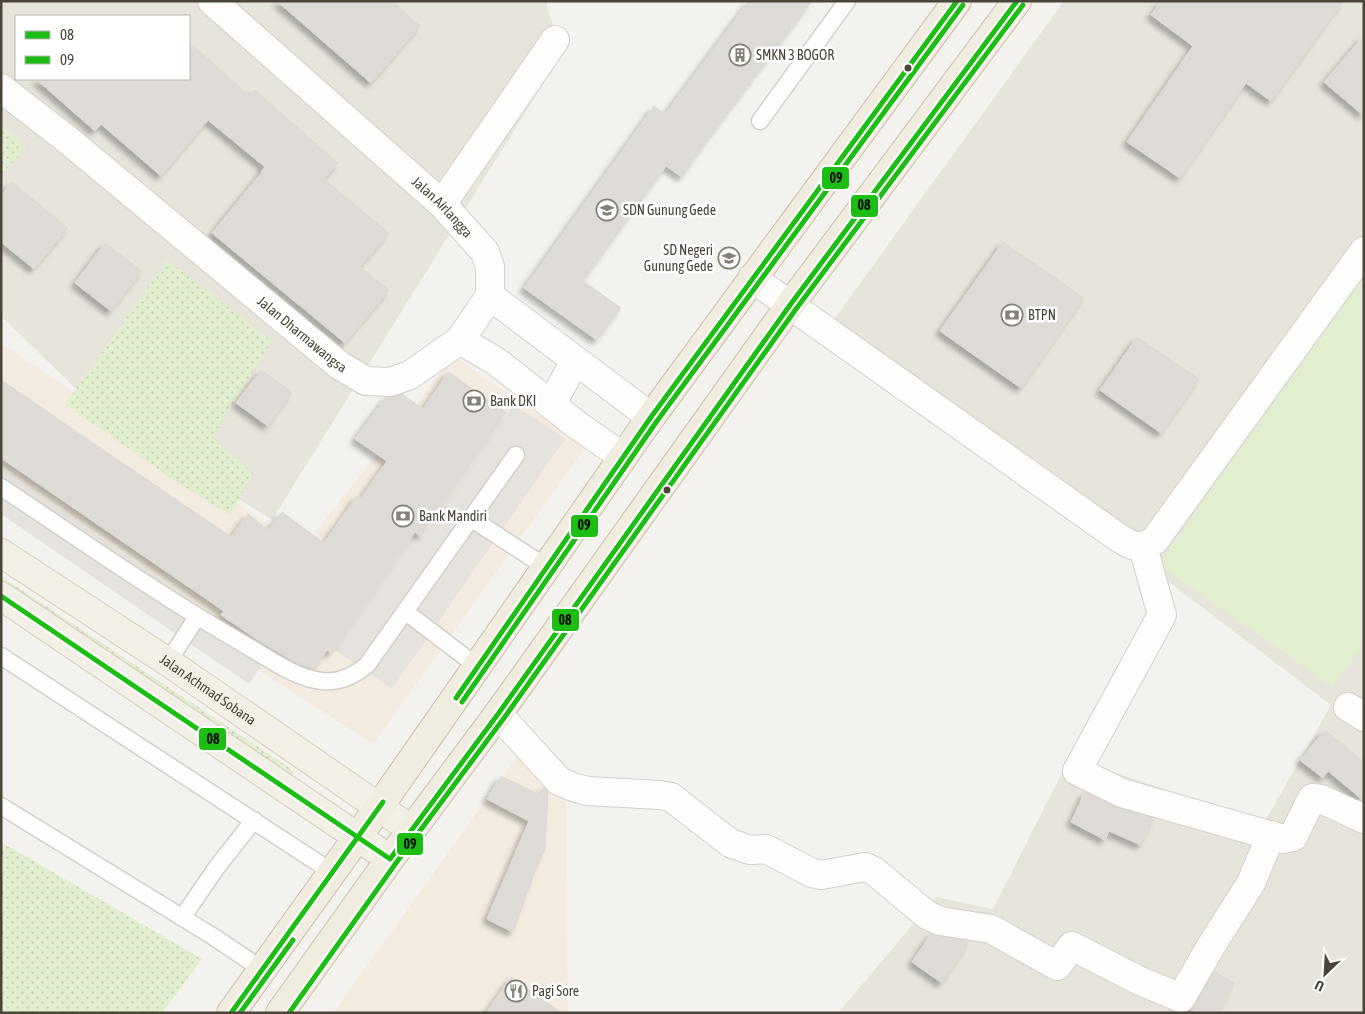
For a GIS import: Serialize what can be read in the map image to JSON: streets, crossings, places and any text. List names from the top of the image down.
{
  "streets": {
    "main road": ["Jalan Achmad Sobana"],
    "street": ["Jalan Airlangga", "Jalan Dharmawangsa"]
  },
  "places": {
    "building": ["SMKN 3 BOGOR"],
    "school or university": ["SDN Gunung Gede", "SD Negeri Gunung Gede"],
    "bank": ["BTPN", "Bank DKI", "Bank Mandiri"],
    "restaurant": ["Pagi Sore"]
  },
  "lines": ["transit line 08", "transit line 09"],
  "legend": ["08", "09"],
  "north": "bottom left"
}
